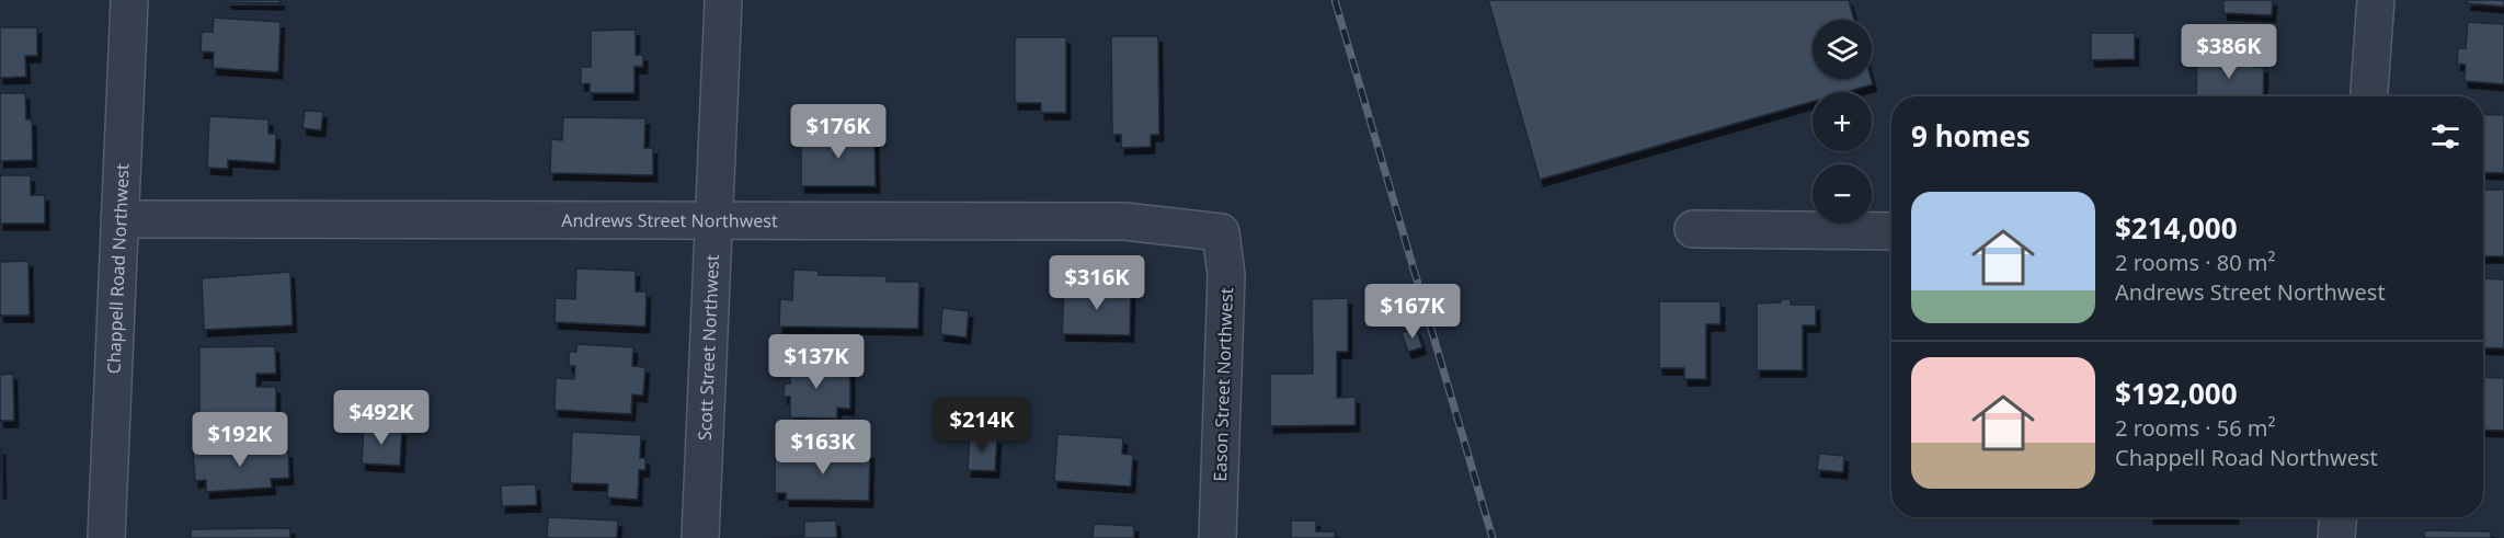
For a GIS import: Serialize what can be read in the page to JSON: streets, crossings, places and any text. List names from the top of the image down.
{
  "streets": {
    "street": [
      "Andrews Street Northwest",
      "Chappell Road Northwest",
      "Scott Street Northwest",
      "Eason Street Northwest"
    ]
  },
  "crossings": [
    ["Andrews Street Northwest", "Chappell Road Northwest"],
    ["Andrews Street Northwest", "Scott Street Northwest"],
    ["Andrews Street Northwest", "Eason Street Northwest"]
  ],
  "page": {
    "map_buttons": ["+", "−"],
    "price": [
      "$386K",
      "$176K",
      "$316K",
      "$167K",
      "$137K",
      "$492K",
      "$214K",
      "$192K",
      "$163K"
    ],
    "heading": "9 homes",
    "list": [
      {
        "name": "$214,000",
        "note": "2 rooms · 80 m² · Andrews Street Northwest"
      },
      {
        "name": "$192,000",
        "note": "2 rooms · 56 m² · Chappell Road Northwest"
      }
    ]
  }
}
